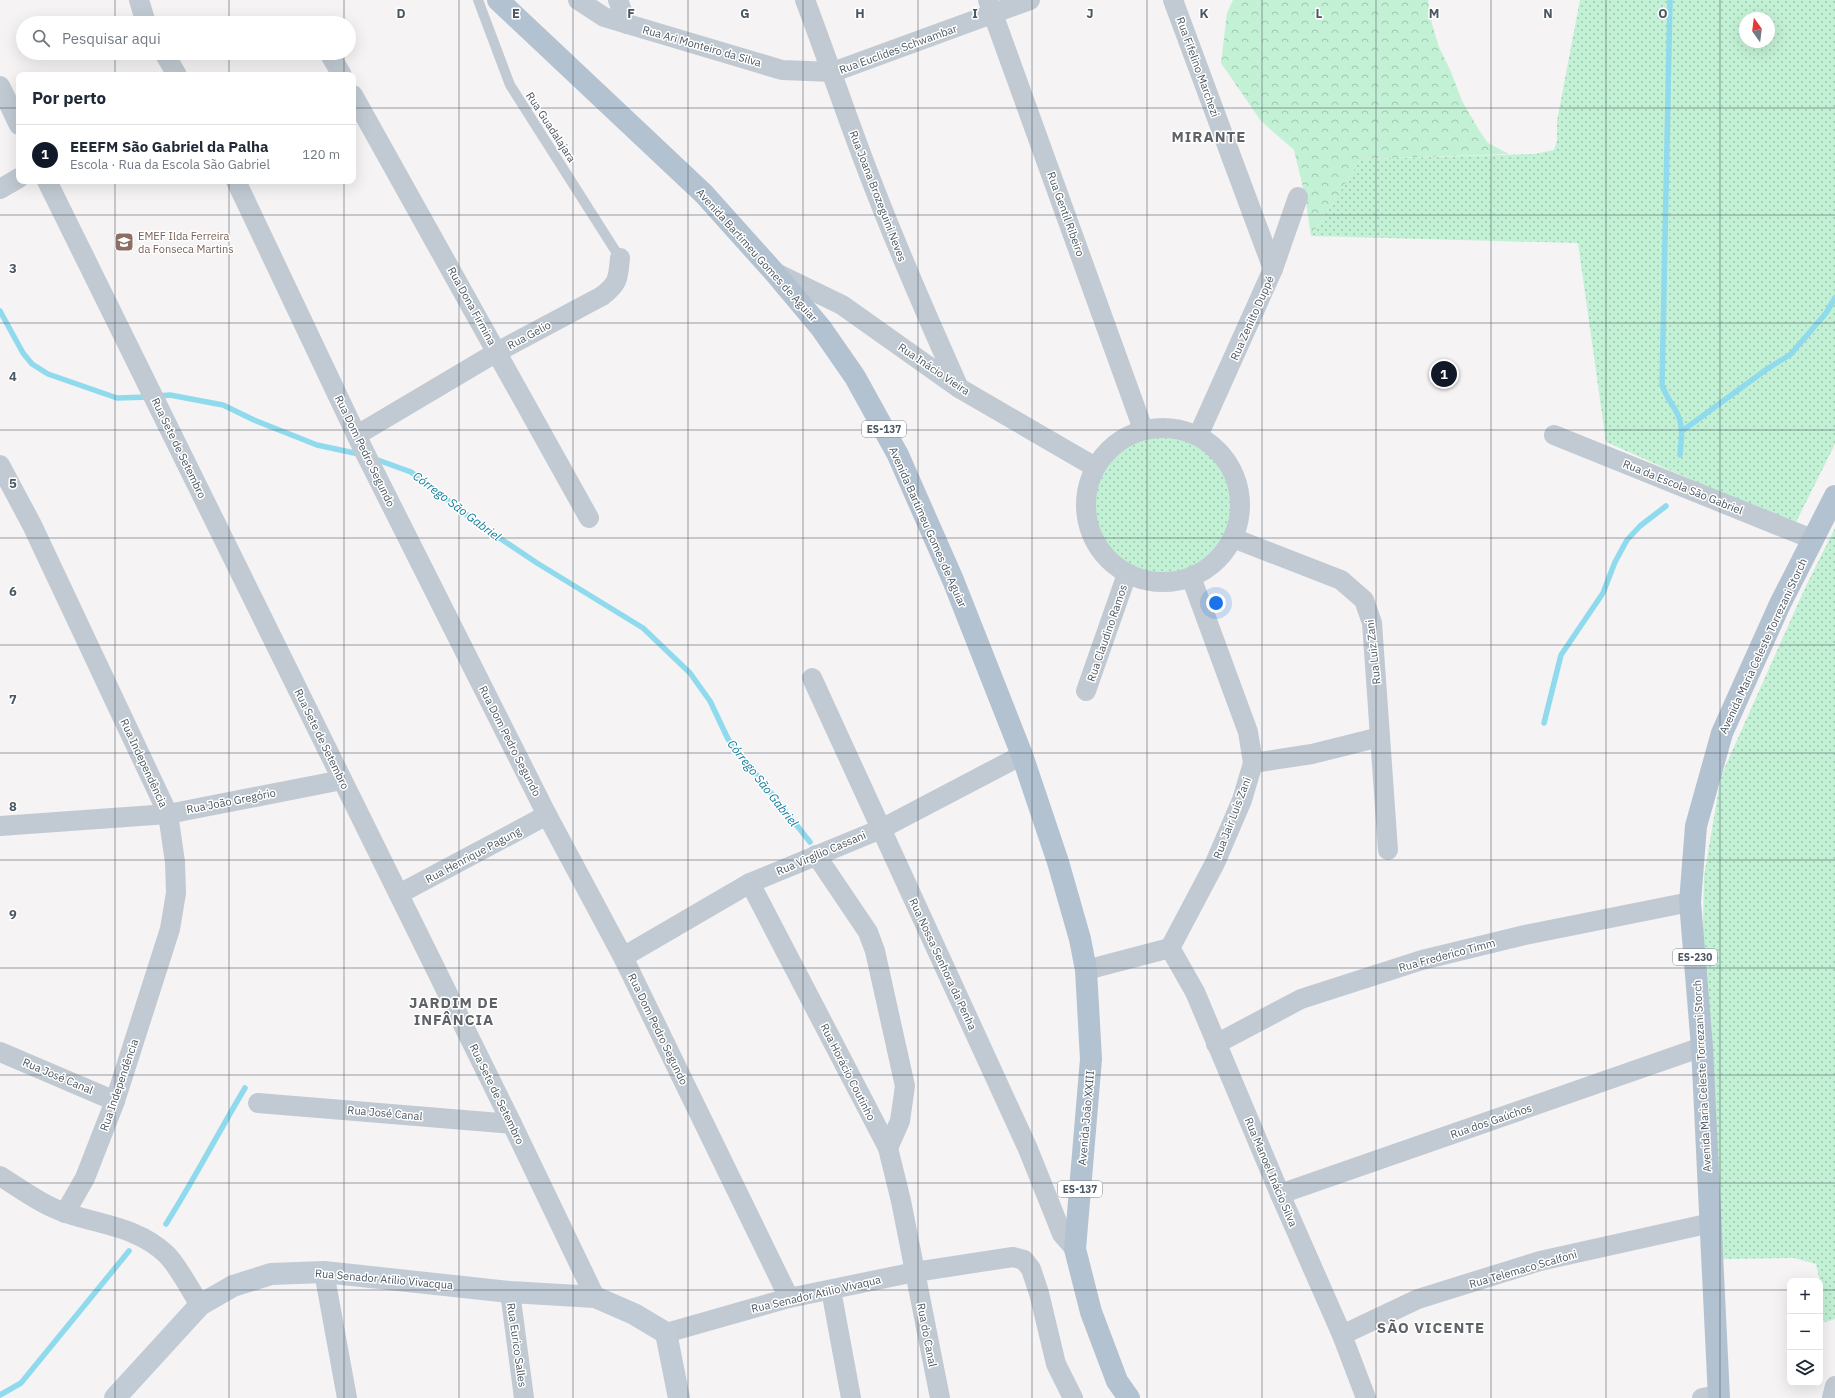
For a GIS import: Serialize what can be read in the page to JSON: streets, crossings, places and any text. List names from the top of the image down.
{
  "streets": {
    "main road": [
      "Avenida Bartimeu Gomes de Aguiar",
      "ES-137",
      "Avenida Maria Celeste Torrezani Storch",
      "ES-230",
      "Avenida João XXIII"
    ],
    "street": [
      "Rua Ari Monteiro da Silva",
      "Rua Euclides Schwambar",
      "Rua Fifelino Marchezi",
      "Rua Joana Brozeguini Neves",
      "Rua Gentil Ribeiro",
      "Rua Dona Firmina",
      "Rua Zenilto Duppé",
      "Rua Gelio",
      "Rua Inácio Vieira",
      "Rua Sete de Setembro",
      "Rua Dom Pedro Segundo",
      "Rua da Escola São Gabriel",
      "Rua Claudino Ramos",
      "Rua Luiz Zani",
      "Rua Independência",
      "Rua João Gregório",
      "Rua Jair Luís Zani",
      "Rua Virgílio Cassani",
      "Rua Henrique Pagung",
      "Rua Frederico Timm",
      "Rua Nossa Senhora da Penha",
      "Rua Horácio Coutinho",
      "Rua José Canal",
      "Rua dos Gaúchos",
      "Rua Manoel Inácio Silva",
      "Rua Telemaco Scalfoni",
      "Rua Senador Atilio Vivacqua",
      "Rua Senador Atilio Vivaqua",
      "Rua do Canal",
      "Rua Eurico Salles"
    ],
    "lane": ["Rua Guadalajara"]
  },
  "crossings": [
    ["Rua Ari Monteiro da Silva", "Rua Euclides Schwambar"],
    ["Rua Ari Monteiro da Silva", "Rua Joana Brozeguini Neves"],
    ["Rua Euclides Schwambar", "Rua Joana Brozeguini Neves"],
    ["Rua Euclides Schwambar", "Rua Gentil Ribeiro"],
    ["Rua Fifelino Marchezi", "Rua Zenilto Duppé"],
    ["Rua Guadalajara", "Rua Gelio"],
    ["Rua Joana Brozeguini Neves", "Rua Inácio Vieira"],
    ["Avenida Bartimeu Gomes de Aguiar", "Rua Inácio Vieira"],
    ["Avenida Bartimeu Gomes de Aguiar", "Rua Virgílio Cassani"],
    ["Avenida Bartimeu Gomes de Aguiar", "Avenida João XXIII"],
    ["Rua Dona Firmina", "Rua Gelio"],
    ["Rua Gelio", "Rua Dom Pedro Segundo"],
    ["Rua Sete de Setembro", "Rua João Gregório"],
    ["Rua Sete de Setembro", "Rua Henrique Pagung"],
    ["Rua Sete de Setembro", "Rua José Canal"],
    ["Rua Dom Pedro Segundo", "Rua Virgílio Cassani"],
    ["Rua Dom Pedro Segundo", "Rua Henrique Pagung"],
    ["Rua Dom Pedro Segundo", "Rua Senador Atilio Vivaqua"],
    ["Rua da Escola São Gabriel", "Avenida Maria Celeste Torrezani Storch"],
    ["Rua da Escola São Gabriel", "ES-230"],
    ["Avenida Maria Celeste Torrezani Storch", "Rua Frederico Timm"],
    ["Avenida Maria Celeste Torrezani Storch", "ES-230"],
    ["Avenida Maria Celeste Torrezani Storch", "Rua dos Gaúchos"],
    ["Avenida Maria Celeste Torrezani Storch", "Rua Telemaco Scalfoni"],
    ["Rua Independência", "Rua João Gregório"],
    ["Rua Independência", "Rua José Canal"],
    ["Rua Jair Luís Zani", "Rua Manoel Inácio Silva"],
    ["Rua Virgílio Cassani", "Rua Nossa Senhora da Penha"],
    ["Rua Virgílio Cassani", "Rua Horácio Coutinho"],
    ["Rua Frederico Timm", "Rua Manoel Inácio Silva"],
    ["Rua Nossa Senhora da Penha", "Avenida João XXIII"],
    ["Rua Horácio Coutinho", "Rua Senador Atilio Vivaqua"],
    ["Rua Horácio Coutinho", "Rua do Canal"],
    ["Rua dos Gaúchos", "Rua Manoel Inácio Silva"],
    ["Rua Manoel Inácio Silva", "Rua Telemaco Scalfoni"],
    ["Rua Senador Atilio Vivacqua", "Rua Eurico Salles"],
    ["Rua Senador Atilio Vivaqua", "Rua do Canal"]
  ],
  "districts": ["MIRANTE", "JARDIM DE INFÂNCIA", "SÃO VICENTE"],
  "water": ["Córrego São Gabriel"],
  "places": {
    "school or university": ["EMEF Ilda Ferreira da Fonseca Martins"]
  },
  "north": "top",
  "page": {
    "search": "Pesquisar aqui",
    "heading": "Por perto",
    "list": [
      {
        "mark": "1",
        "name": "EEEFM São Gabriel da Palha",
        "note": "Escola · Rua da Escola São Gabriel",
        "value": "120 m"
      }
    ],
    "pins": "1",
    "map_buttons": ["+", "−"]
  },
  "grid": {
    "columns": [
      "D",
      "E",
      "F",
      "G",
      "H",
      "I",
      "J",
      "K",
      "L",
      "M",
      "N",
      "O"
    ],
    "rows": [
      "3",
      "4",
      "5",
      "6",
      "7",
      "8",
      "9"
    ]
  }
}
